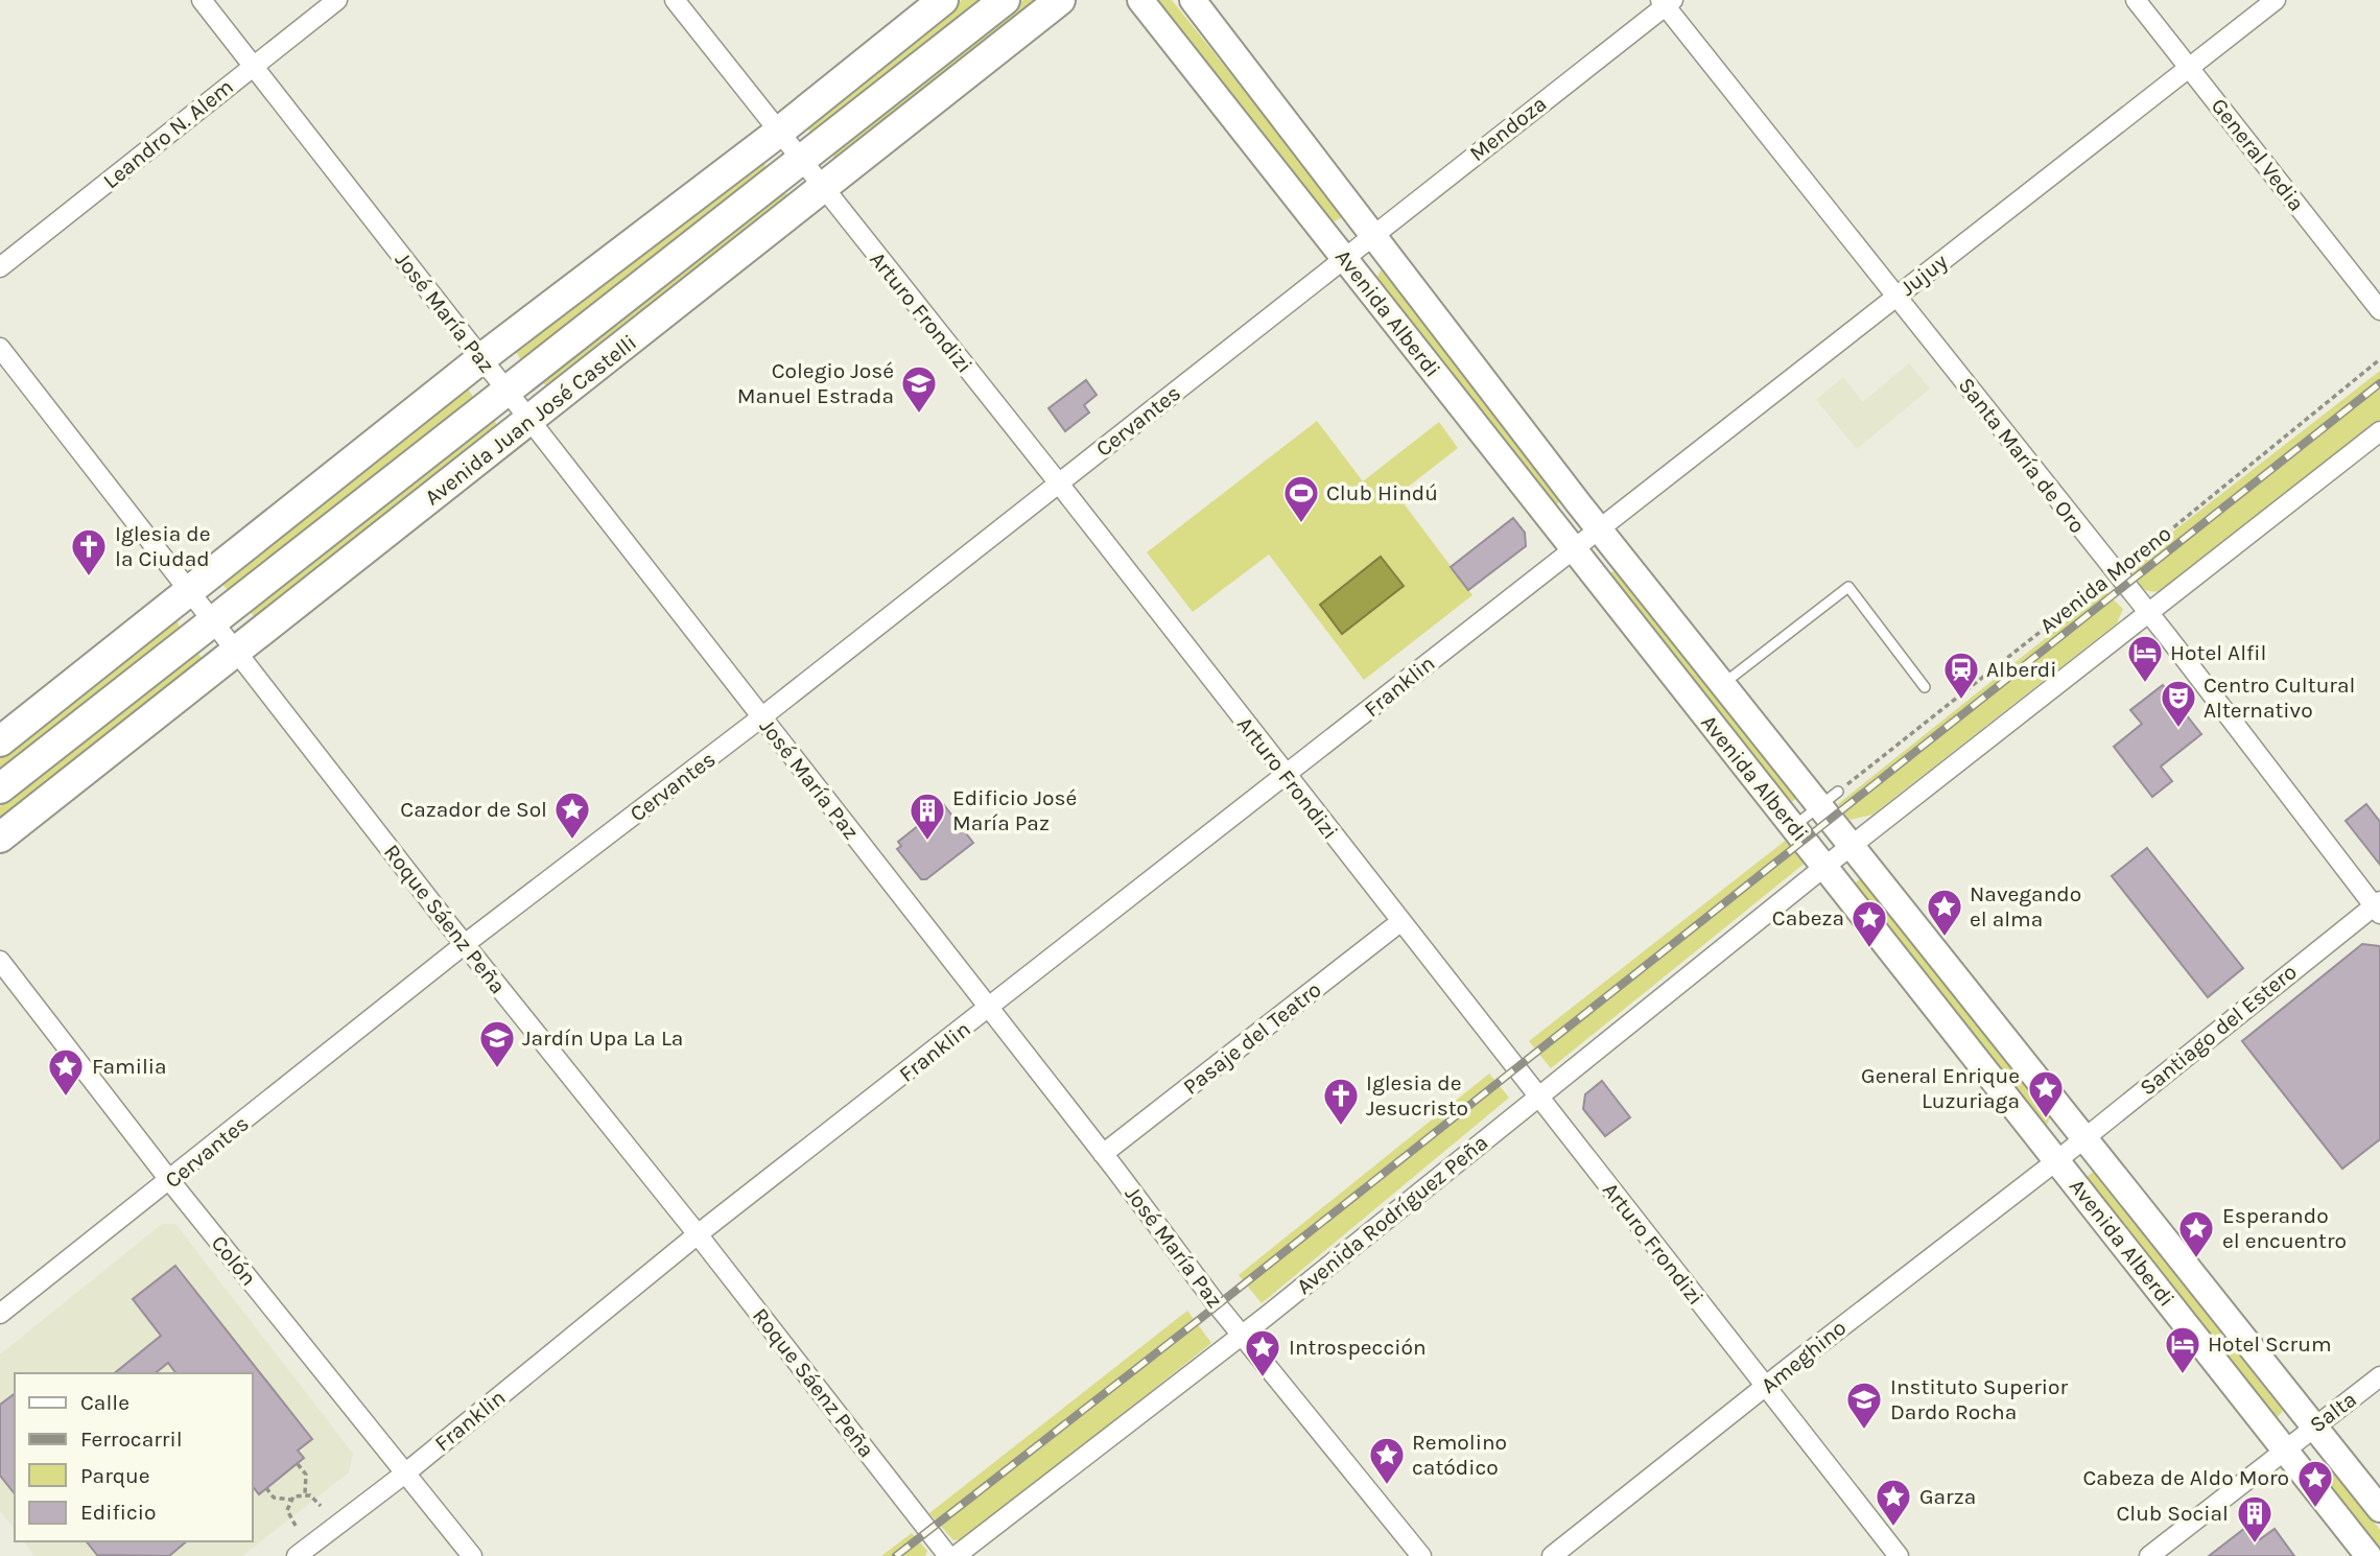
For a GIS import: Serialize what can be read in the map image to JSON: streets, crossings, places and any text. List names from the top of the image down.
{
  "streets": {
    "main road": ["Avenida Alberdi", "Avenida Juan José Castelli"],
    "street": [
      "Mendoza",
      "Leandro N. Alem",
      "General Vedia",
      "Jujuy",
      "José María Paz",
      "Arturo Frondizi",
      "Cervantes",
      "Santa María de Oro",
      "Franklin",
      "Roque Sáenz Peña",
      "Santiago del Estero",
      "Pasaje del Teatro",
      "Avenida Rodríguez Peña",
      "Colón",
      "Ameghino",
      "Salta"
    ],
    "path": ["Avenida Moreno"]
  },
  "crossings": [
    ["Mendoza", "Avenida Alberdi"],
    ["Mendoza", "Cervantes"],
    ["Mendoza", "Santa María de Oro"],
    ["Leandro N. Alem", "José María Paz"],
    ["General Vedia", "Jujuy"],
    ["Jujuy", "Avenida Alberdi"],
    ["Jujuy", "Santa María de Oro"],
    ["Jujuy", "Franklin"],
    ["José María Paz", "Avenida Juan José Castelli"],
    ["José María Paz", "Cervantes"],
    ["José María Paz", "Franklin"],
    ["José María Paz", "Pasaje del Teatro"],
    ["José María Paz", "Avenida Rodríguez Peña"],
    ["Arturo Frondizi", "Avenida Juan José Castelli"],
    ["Arturo Frondizi", "Cervantes"],
    ["Arturo Frondizi", "Franklin"],
    ["Arturo Frondizi", "Pasaje del Teatro"],
    ["Arturo Frondizi", "Avenida Rodríguez Peña"],
    ["Arturo Frondizi", "Ameghino"],
    ["Avenida Alberdi", "Cervantes"],
    ["Avenida Alberdi", "Avenida Moreno"],
    ["Avenida Alberdi", "Franklin"],
    ["Avenida Alberdi", "Santiago del Estero"],
    ["Avenida Alberdi", "Avenida Rodríguez Peña"],
    ["Avenida Alberdi", "Ameghino"],
    ["Avenida Alberdi", "Salta"],
    ["Avenida Juan José Castelli", "Roque Sáenz Peña"],
    ["Cervantes", "Roque Sáenz Peña"],
    ["Cervantes", "Colón"],
    ["Santa María de Oro", "Avenida Moreno"],
    ["Santa María de Oro", "Santiago del Estero"],
    ["Franklin", "Roque Sáenz Peña"],
    ["Franklin", "Colón"],
    ["Santiago del Estero", "Ameghino"]
  ],
  "places": {
    "school or university": ["Colegio José Manuel Estrada", "Jardín Upa La La", "Instituto Superior Dardo Rocha"],
    "sports": ["Club Hindú"],
    "church": ["Iglesia de la Ciudad", "Iglesia de Jesucristo"],
    "hotel": ["Hotel Alfil", "Hotel Scrum"],
    "station": ["Alberdi"],
    "theatre": ["Centro Cultural Alternativo"],
    "place": [
      "Cazador de Sol",
      "Navegando el alma",
      "Cabeza",
      "Familia",
      "General Enrique Luzuriaga",
      "Esperando el encuentro",
      "Introspección",
      "Remolino catódico",
      "Cabeza de Aldo Moro",
      "Garza"
    ],
    "building": ["Edificio José María Paz", "Club Social"]
  },
  "legend": [
    "Calle",
    "Ferrocarril",
    "Parque",
    "Edificio"
  ]
}
